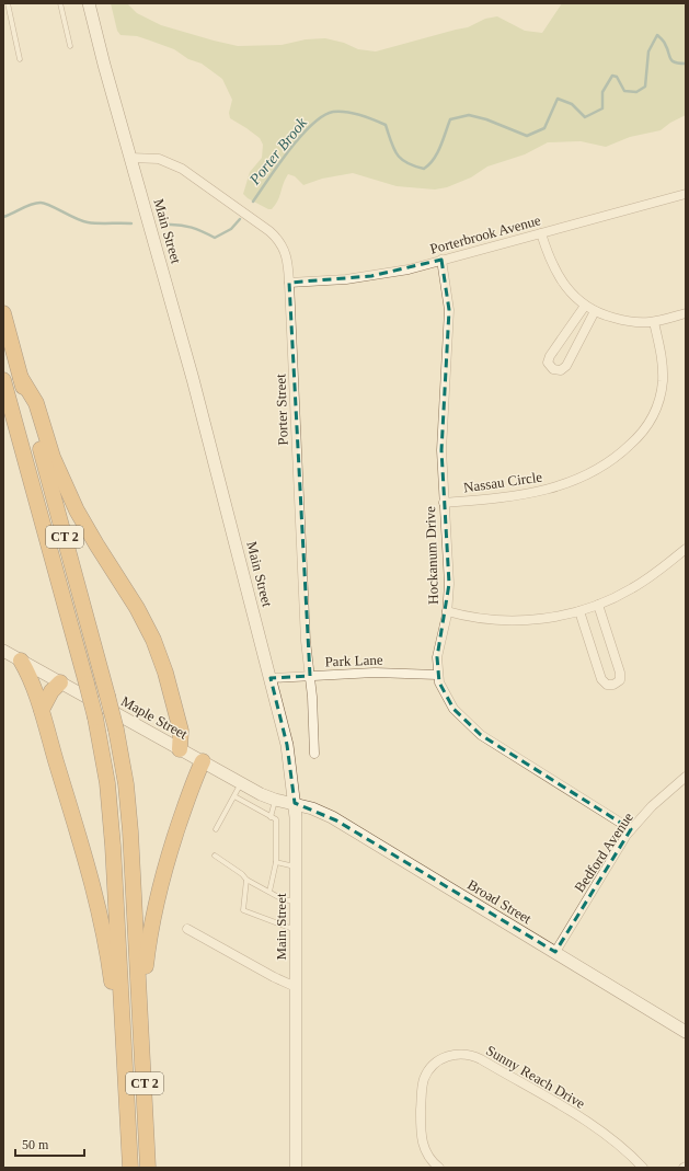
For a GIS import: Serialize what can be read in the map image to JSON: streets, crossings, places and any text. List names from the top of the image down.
{
  "streets": {
    "highway": ["CT 2"],
    "main road": ["Main Street", "Maple Street", "Broad Street"],
    "street": [
      "Porterbrook Avenue",
      "Porter Street",
      "Nassau Circle",
      "Hockanum Drive",
      "Park Lane",
      "Bedford Avenue",
      "Sunny Reach Drive"
    ]
  },
  "crossings": [
    ["Main Street", "Porter Street"],
    ["Main Street", "Park Lane"],
    ["Main Street", "Maple Street"],
    ["Main Street", "Broad Street"],
    ["Porterbrook Avenue", "Porter Street"],
    ["Porterbrook Avenue", "Hockanum Drive"],
    ["Porter Street", "Park Lane"],
    ["Nassau Circle", "Hockanum Drive"],
    ["Hockanum Drive", "Park Lane"],
    ["Hockanum Drive", "Bedford Avenue"],
    ["Maple Street", "Broad Street"],
    ["Bedford Avenue", "Broad Street"]
  ],
  "water": ["Porter Brook"],
  "scale_bar": "50 m"
}
